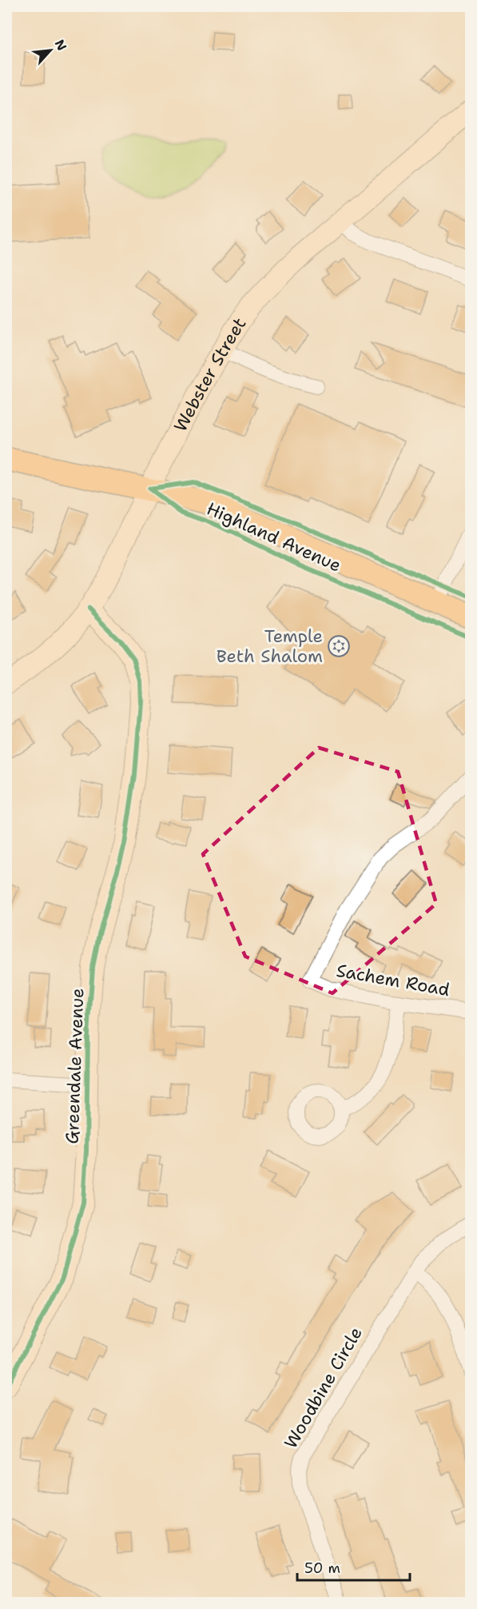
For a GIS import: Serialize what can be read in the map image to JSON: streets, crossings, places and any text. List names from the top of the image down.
{
  "streets": {
    "main road": ["Highland Avenue"],
    "street": [
      "Webster Street",
      "Sachem Road",
      "Greendale Avenue",
      "Woodbine Circle"
    ]
  },
  "crossings": [
    ["Webster Street", "Highland Avenue"],
    ["Webster Street", "Greendale Avenue"]
  ],
  "places": {
    "synagogue": ["Temple Beth Shalom"]
  },
  "scale_bar": "50 m",
  "north": "top right"
}
